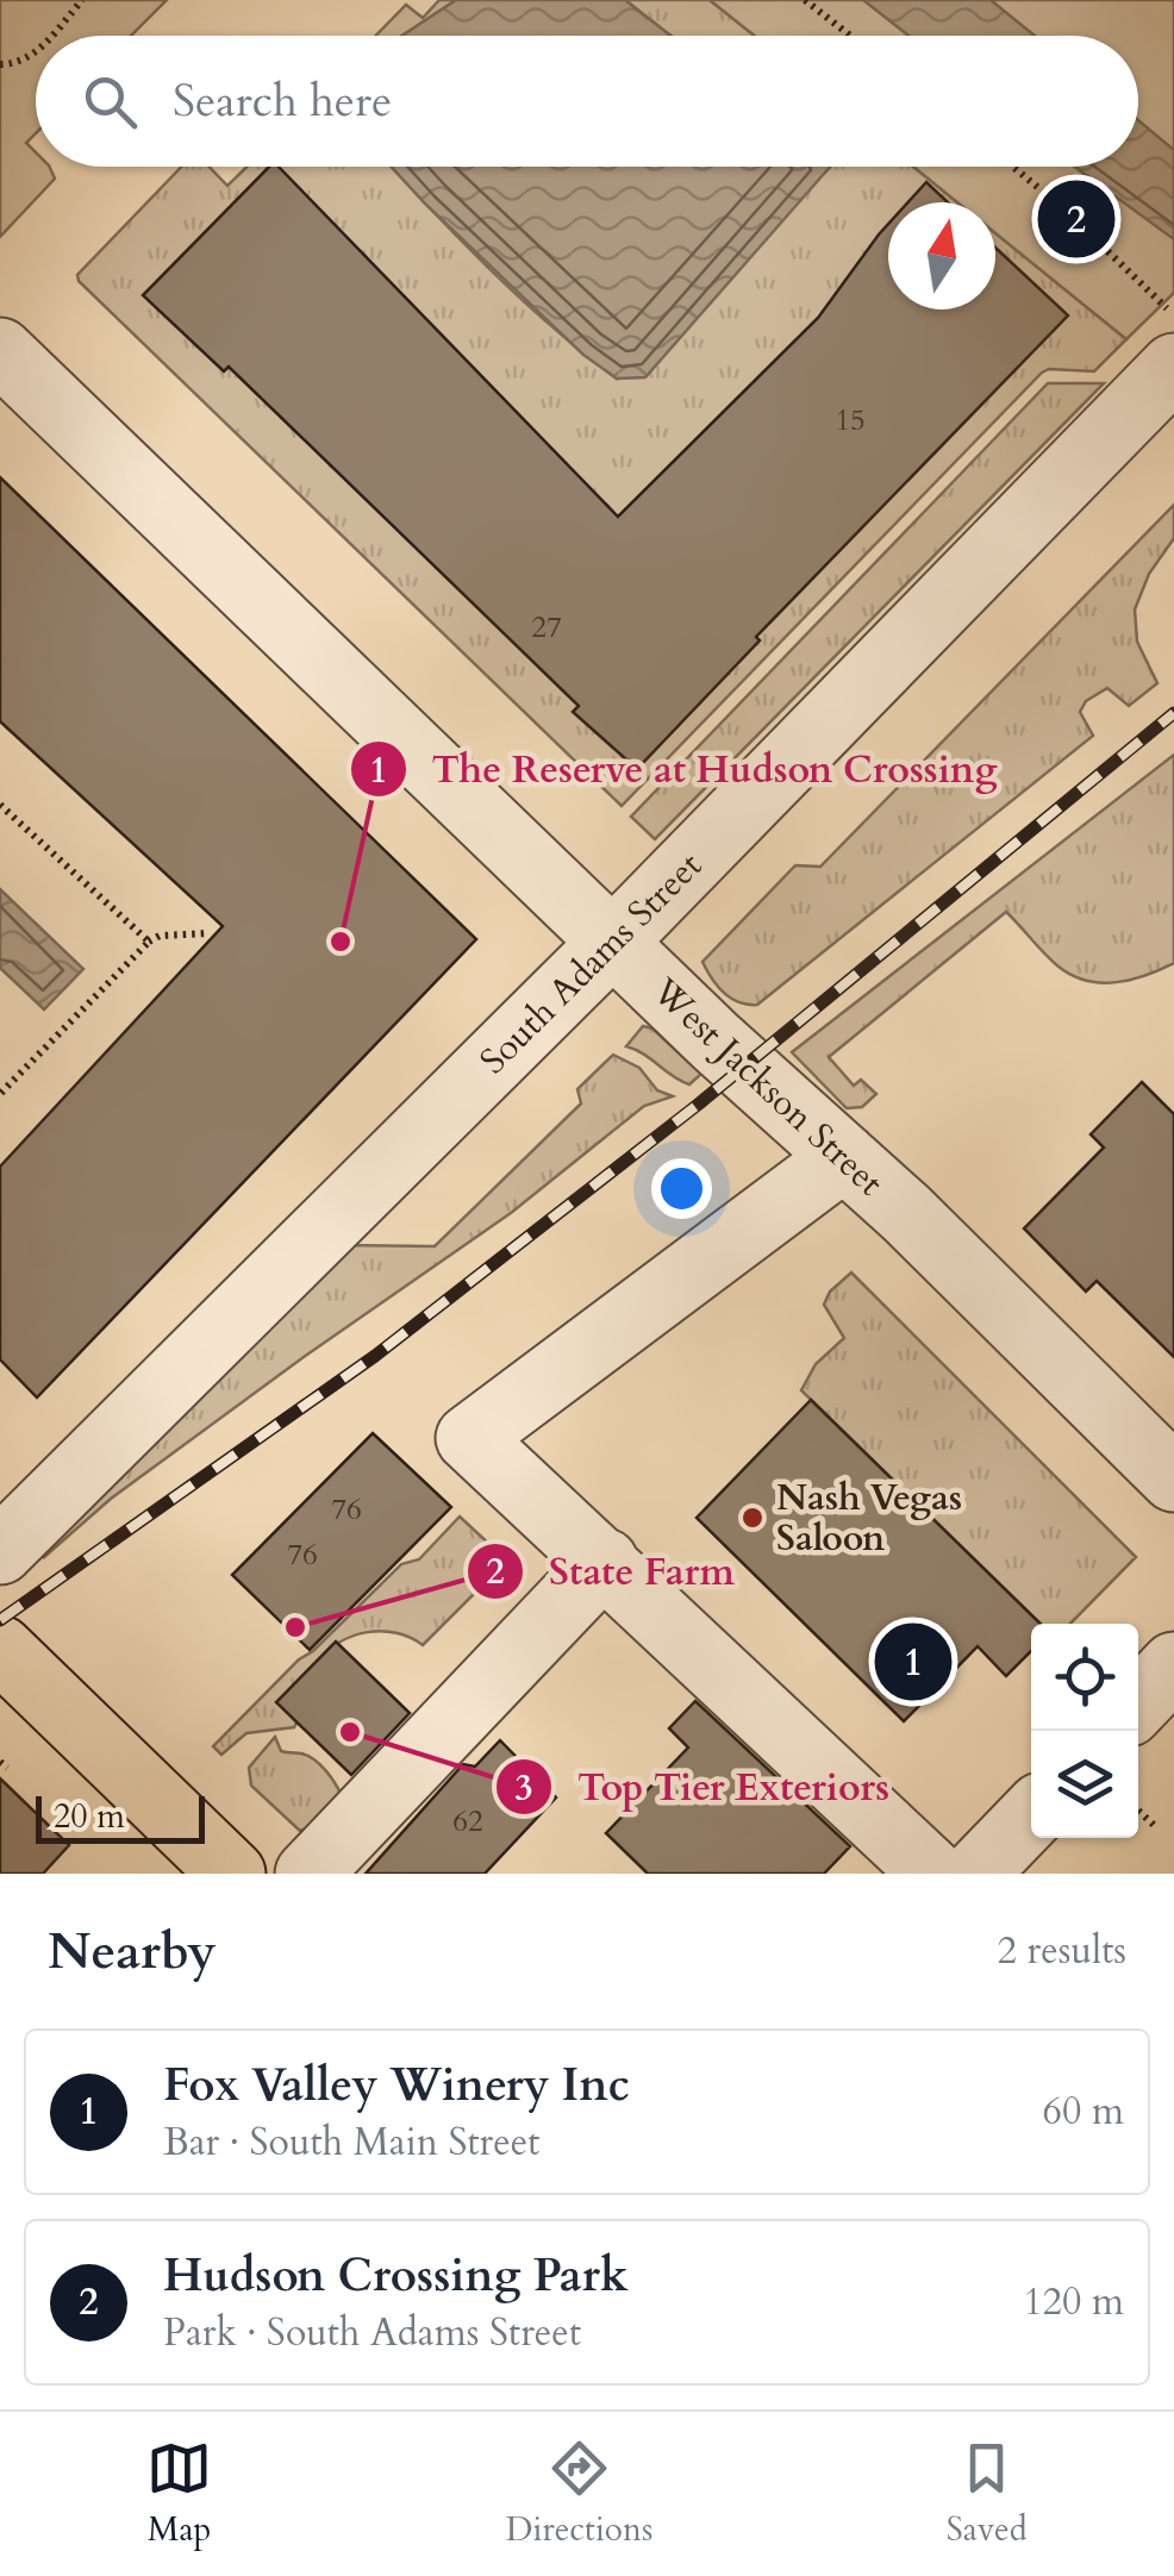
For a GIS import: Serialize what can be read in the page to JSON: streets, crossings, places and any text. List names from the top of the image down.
{
  "streets": {
    "street": ["South Adams Street", "West Jackson Street"]
  },
  "crossings": [
    ["South Adams Street", "West Jackson Street"]
  ],
  "places": [
    "The Reserve at Hudson Crossing",
    "Nash Vegas Saloon",
    "State Farm",
    "Top Tier Exteriors"
  ],
  "house_numbers": [
    "15",
    "27",
    "76",
    "76",
    "62"
  ],
  "scale_bar": "20 m",
  "north": "top",
  "page": {
    "search": "Search here",
    "pins": ["2", "1"],
    "scale": "20 m",
    "heading": ["Nearby", "2 results"],
    "list": [
      {
        "mark": "1",
        "name": "Fox Valley Winery Inc",
        "note": "Bar · South Main Street",
        "value": "60 m"
      },
      {
        "mark": "2",
        "name": "Hudson Crossing Park",
        "note": "Park · South Adams Street",
        "value": "120 m"
      }
    ],
    "nav": ["Map", "Directions", "Saved"]
  }
}
